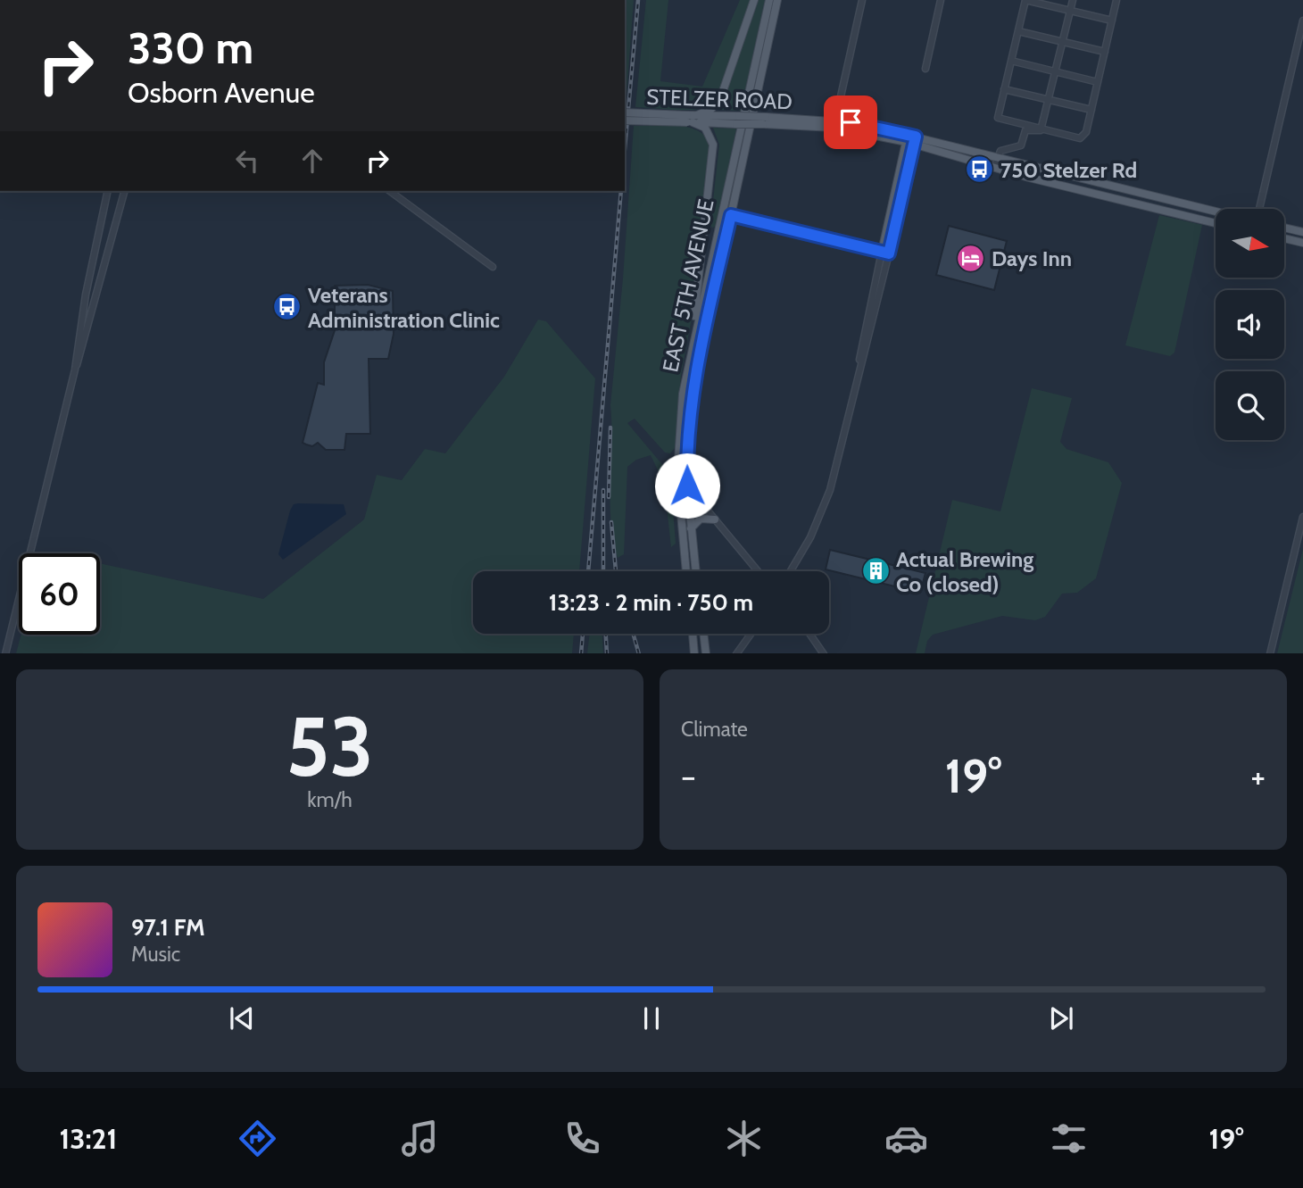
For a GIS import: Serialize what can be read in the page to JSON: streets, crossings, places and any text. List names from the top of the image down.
{
  "streets": {
    "main road": ["STELZER ROAD", "EAST 5TH AVENUE"]
  },
  "places": {
    "bus stop": ["750 Stelzer Rd", "Veterans Administration Clinic"],
    "hotel": ["Days Inn"],
    "building": ["Actual Brewing Co (closed)"]
  },
  "north": "right",
  "page": {
    "turn": ["330 m", "Osborn Avenue"],
    "limit": "60",
    "trip": "13:23 · 2 min · 750 m",
    "tile": [
      ["53", "km/h"],
      "Climate"
    ],
    "heat": ["−", "19°", "+"],
    "song": ["97.1 FM", "Music"],
    "tabs": ["13:21", "19°"]
  }
}
